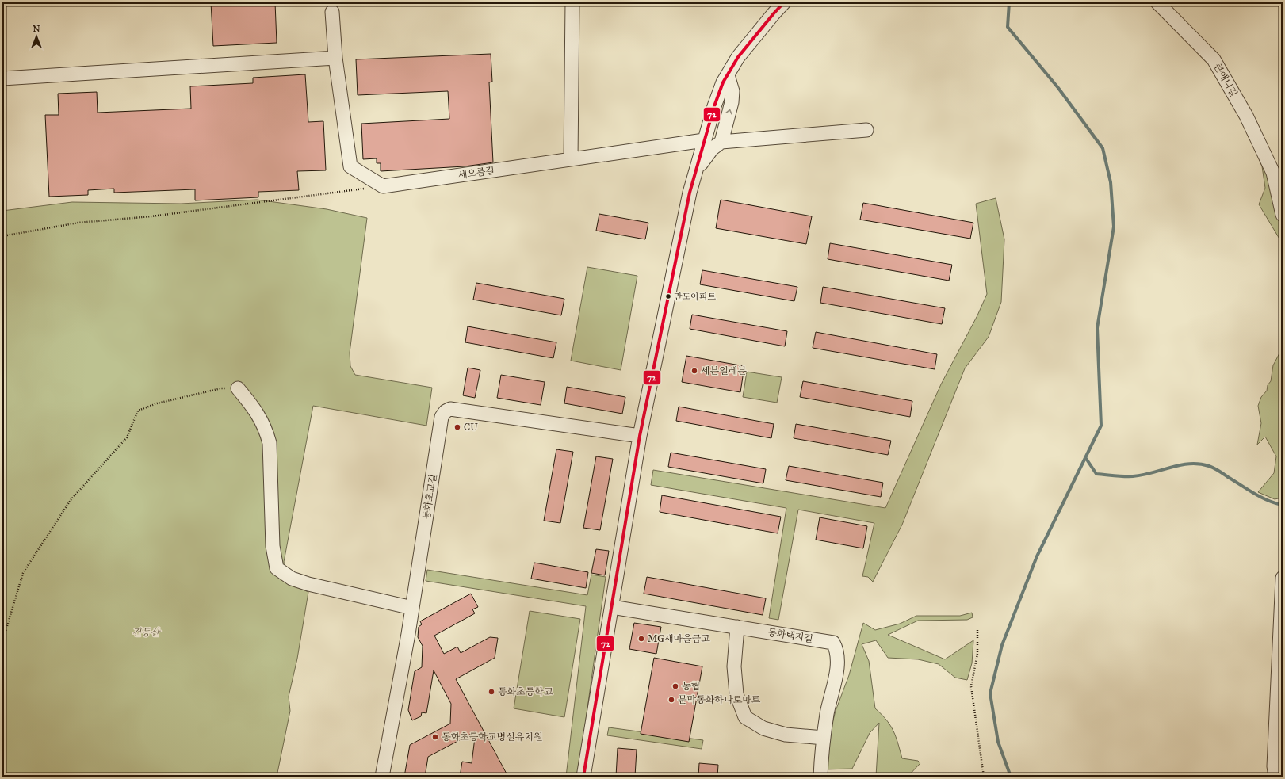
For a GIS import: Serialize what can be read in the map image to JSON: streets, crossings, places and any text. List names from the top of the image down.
{
  "streets": {
    "street": [
      "큰애니길",
      "세오름길",
      "동화초교길",
      "동화택지길"
    ]
  },
  "parks": ["건등산"],
  "places": [
    "만도아파트",
    "세븐일레븐",
    "CU",
    "MG새마을금고",
    "농협",
    "동화초등학교",
    "문막동화하나로마트",
    "동화초등학교병설유치원"
  ],
  "lines": ["transit line 72"],
  "north": "top"
}
